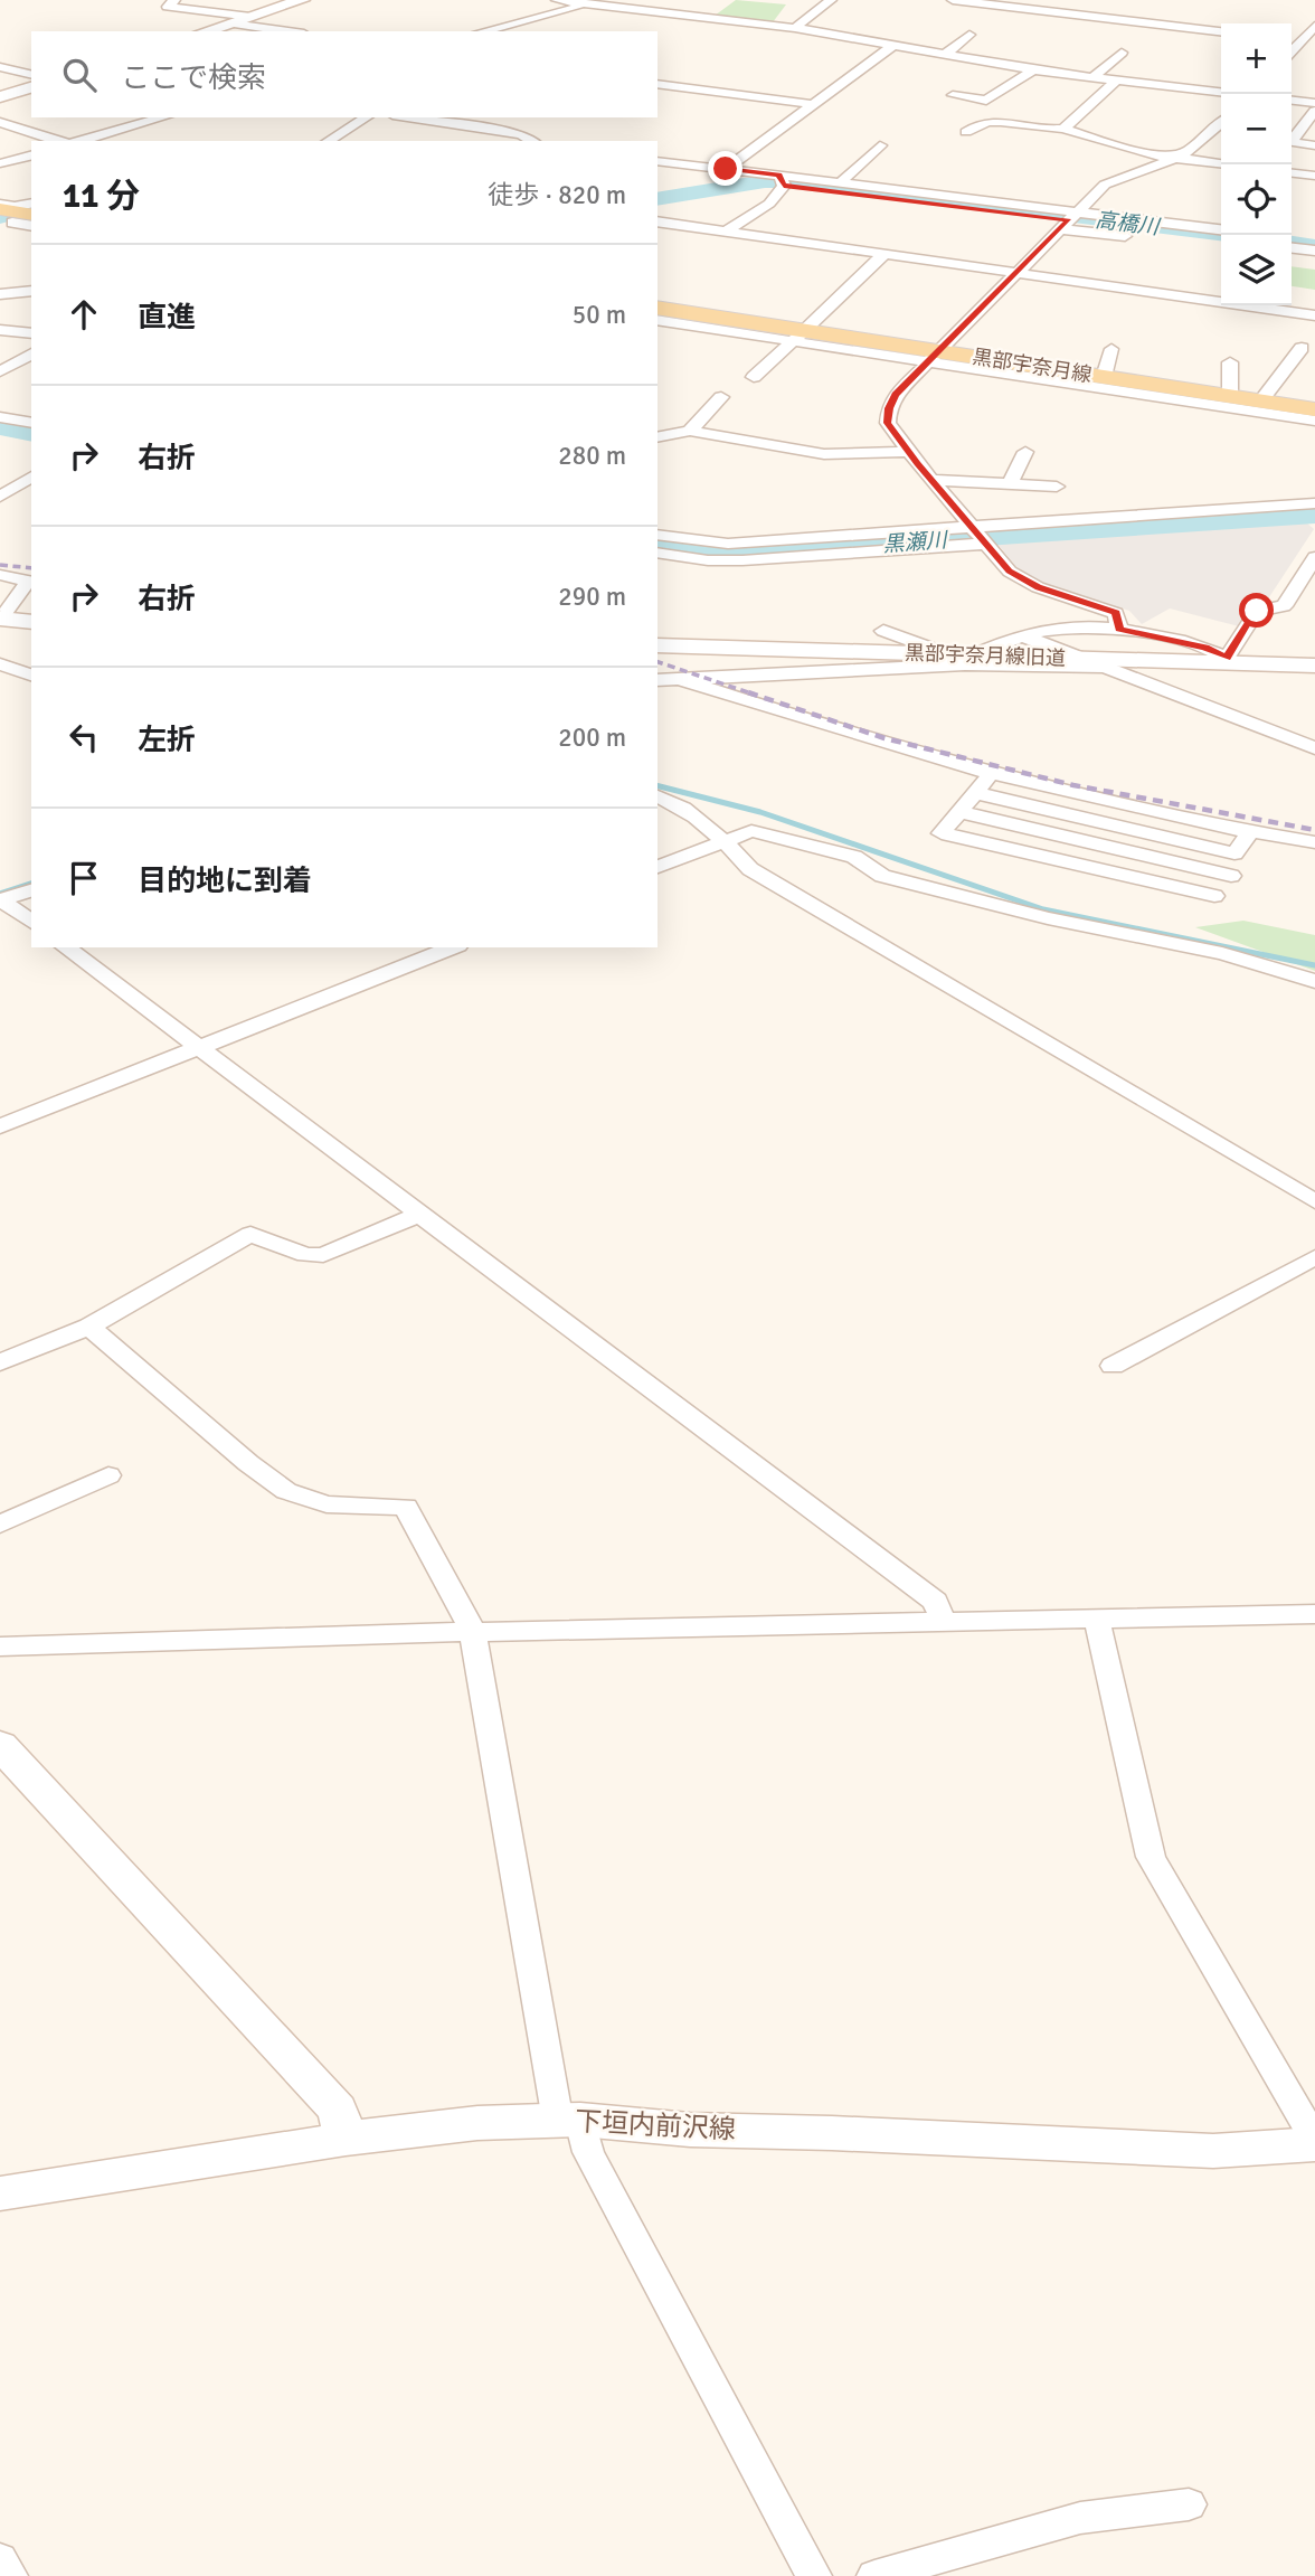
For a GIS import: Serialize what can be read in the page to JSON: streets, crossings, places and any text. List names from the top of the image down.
{
  "streets": {
    "main road": ["黒部宇奈月線"],
    "street": ["黒部宇奈月線旧道", "下垣内前沢線"]
  },
  "water": ["高橋川", "黒瀬川"],
  "page": {
    "map_buttons": ["+", "−"],
    "search": "ここで検索",
    "heading": ["11 分", "徒歩 · 820 m"],
    "list": [
      ["直進", "50 m"],
      ["右折", "280 m"],
      ["右折", "290 m"],
      ["左折", "200 m"],
      "目的地に到着"
    ]
  }
}
